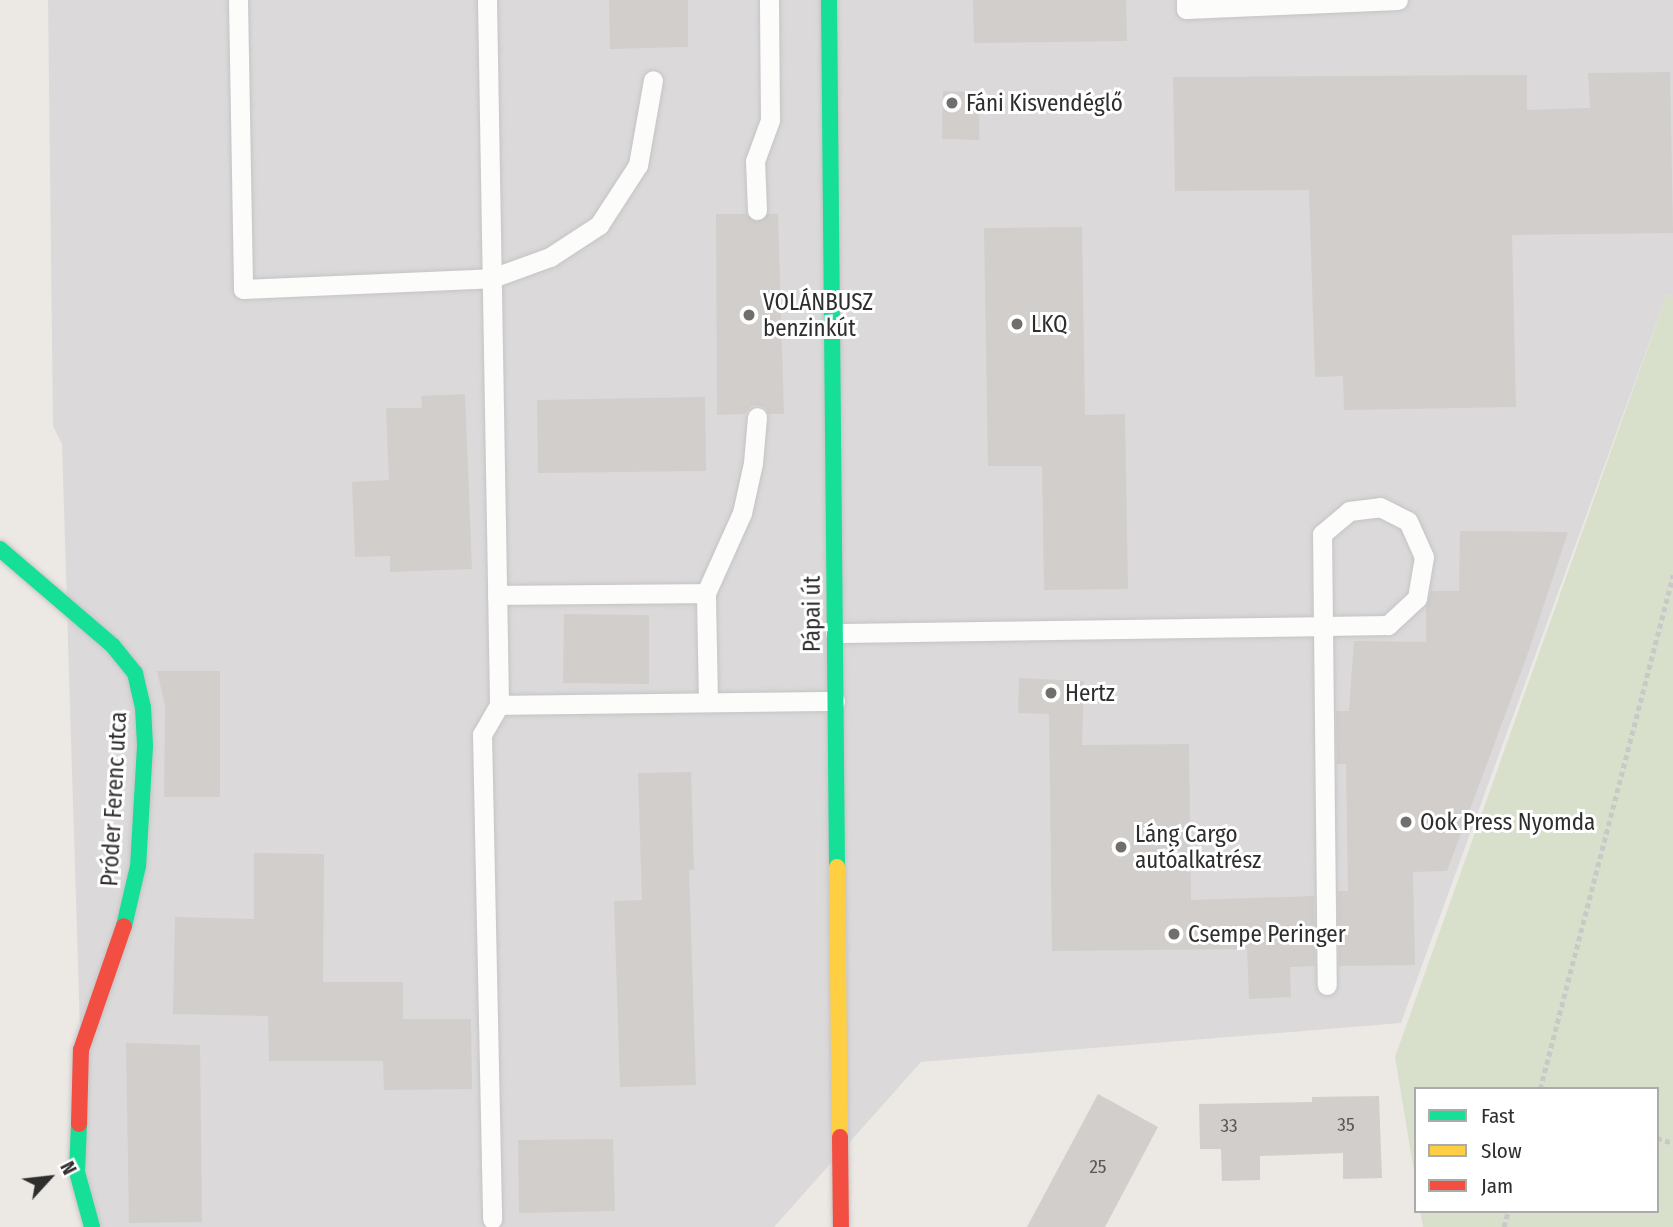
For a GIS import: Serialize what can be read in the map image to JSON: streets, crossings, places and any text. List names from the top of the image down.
{
  "streets": {
    "main road": ["Pápai út", "Próder Ferenc utca"]
  },
  "places": [
    "Fáni Kisvendéglő",
    "VOLÁNBUSZ benzinkút",
    "LKQ",
    "Hertz",
    "Ook Press Nyomda",
    "Láng Cargo autóalkatrész",
    "Csempe Peringer"
  ],
  "house_numbers": ["35", "33", "25"],
  "legend": ["Fast", "Slow", "Jam"],
  "north": "top right"
}
